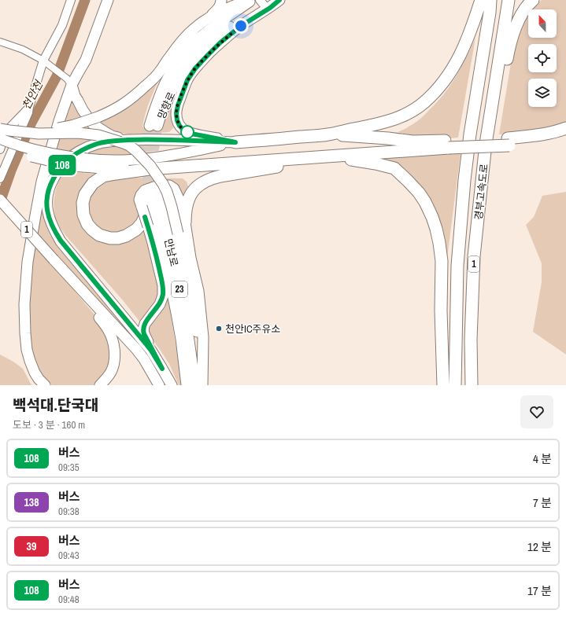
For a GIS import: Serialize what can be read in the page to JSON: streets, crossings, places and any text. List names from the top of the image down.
{
  "streets": {
    "highway": ["경부고속도로", "1"],
    "main road": ["망향로", "만남로", "23"]
  },
  "water": ["천안천"],
  "places": ["천안IC주유소"],
  "lines": ["bus line 108"],
  "north": "top",
  "page": {
    "on_map": "108",
    "heading": ["백석대.단국대", "도보 · 3 분 · 160 m"],
    "list": [
      {
        "mark": "108",
        "name": "버스",
        "note": "09:35",
        "value": "4 분"
      },
      {
        "mark": "138",
        "name": "버스",
        "note": "09:38",
        "value": "7 분"
      },
      {
        "mark": "39",
        "name": "버스",
        "note": "09:43",
        "value": "12 분"
      },
      {
        "mark": "108",
        "name": "버스",
        "note": "09:48",
        "value": "17 분"
      }
    ]
  }
}
